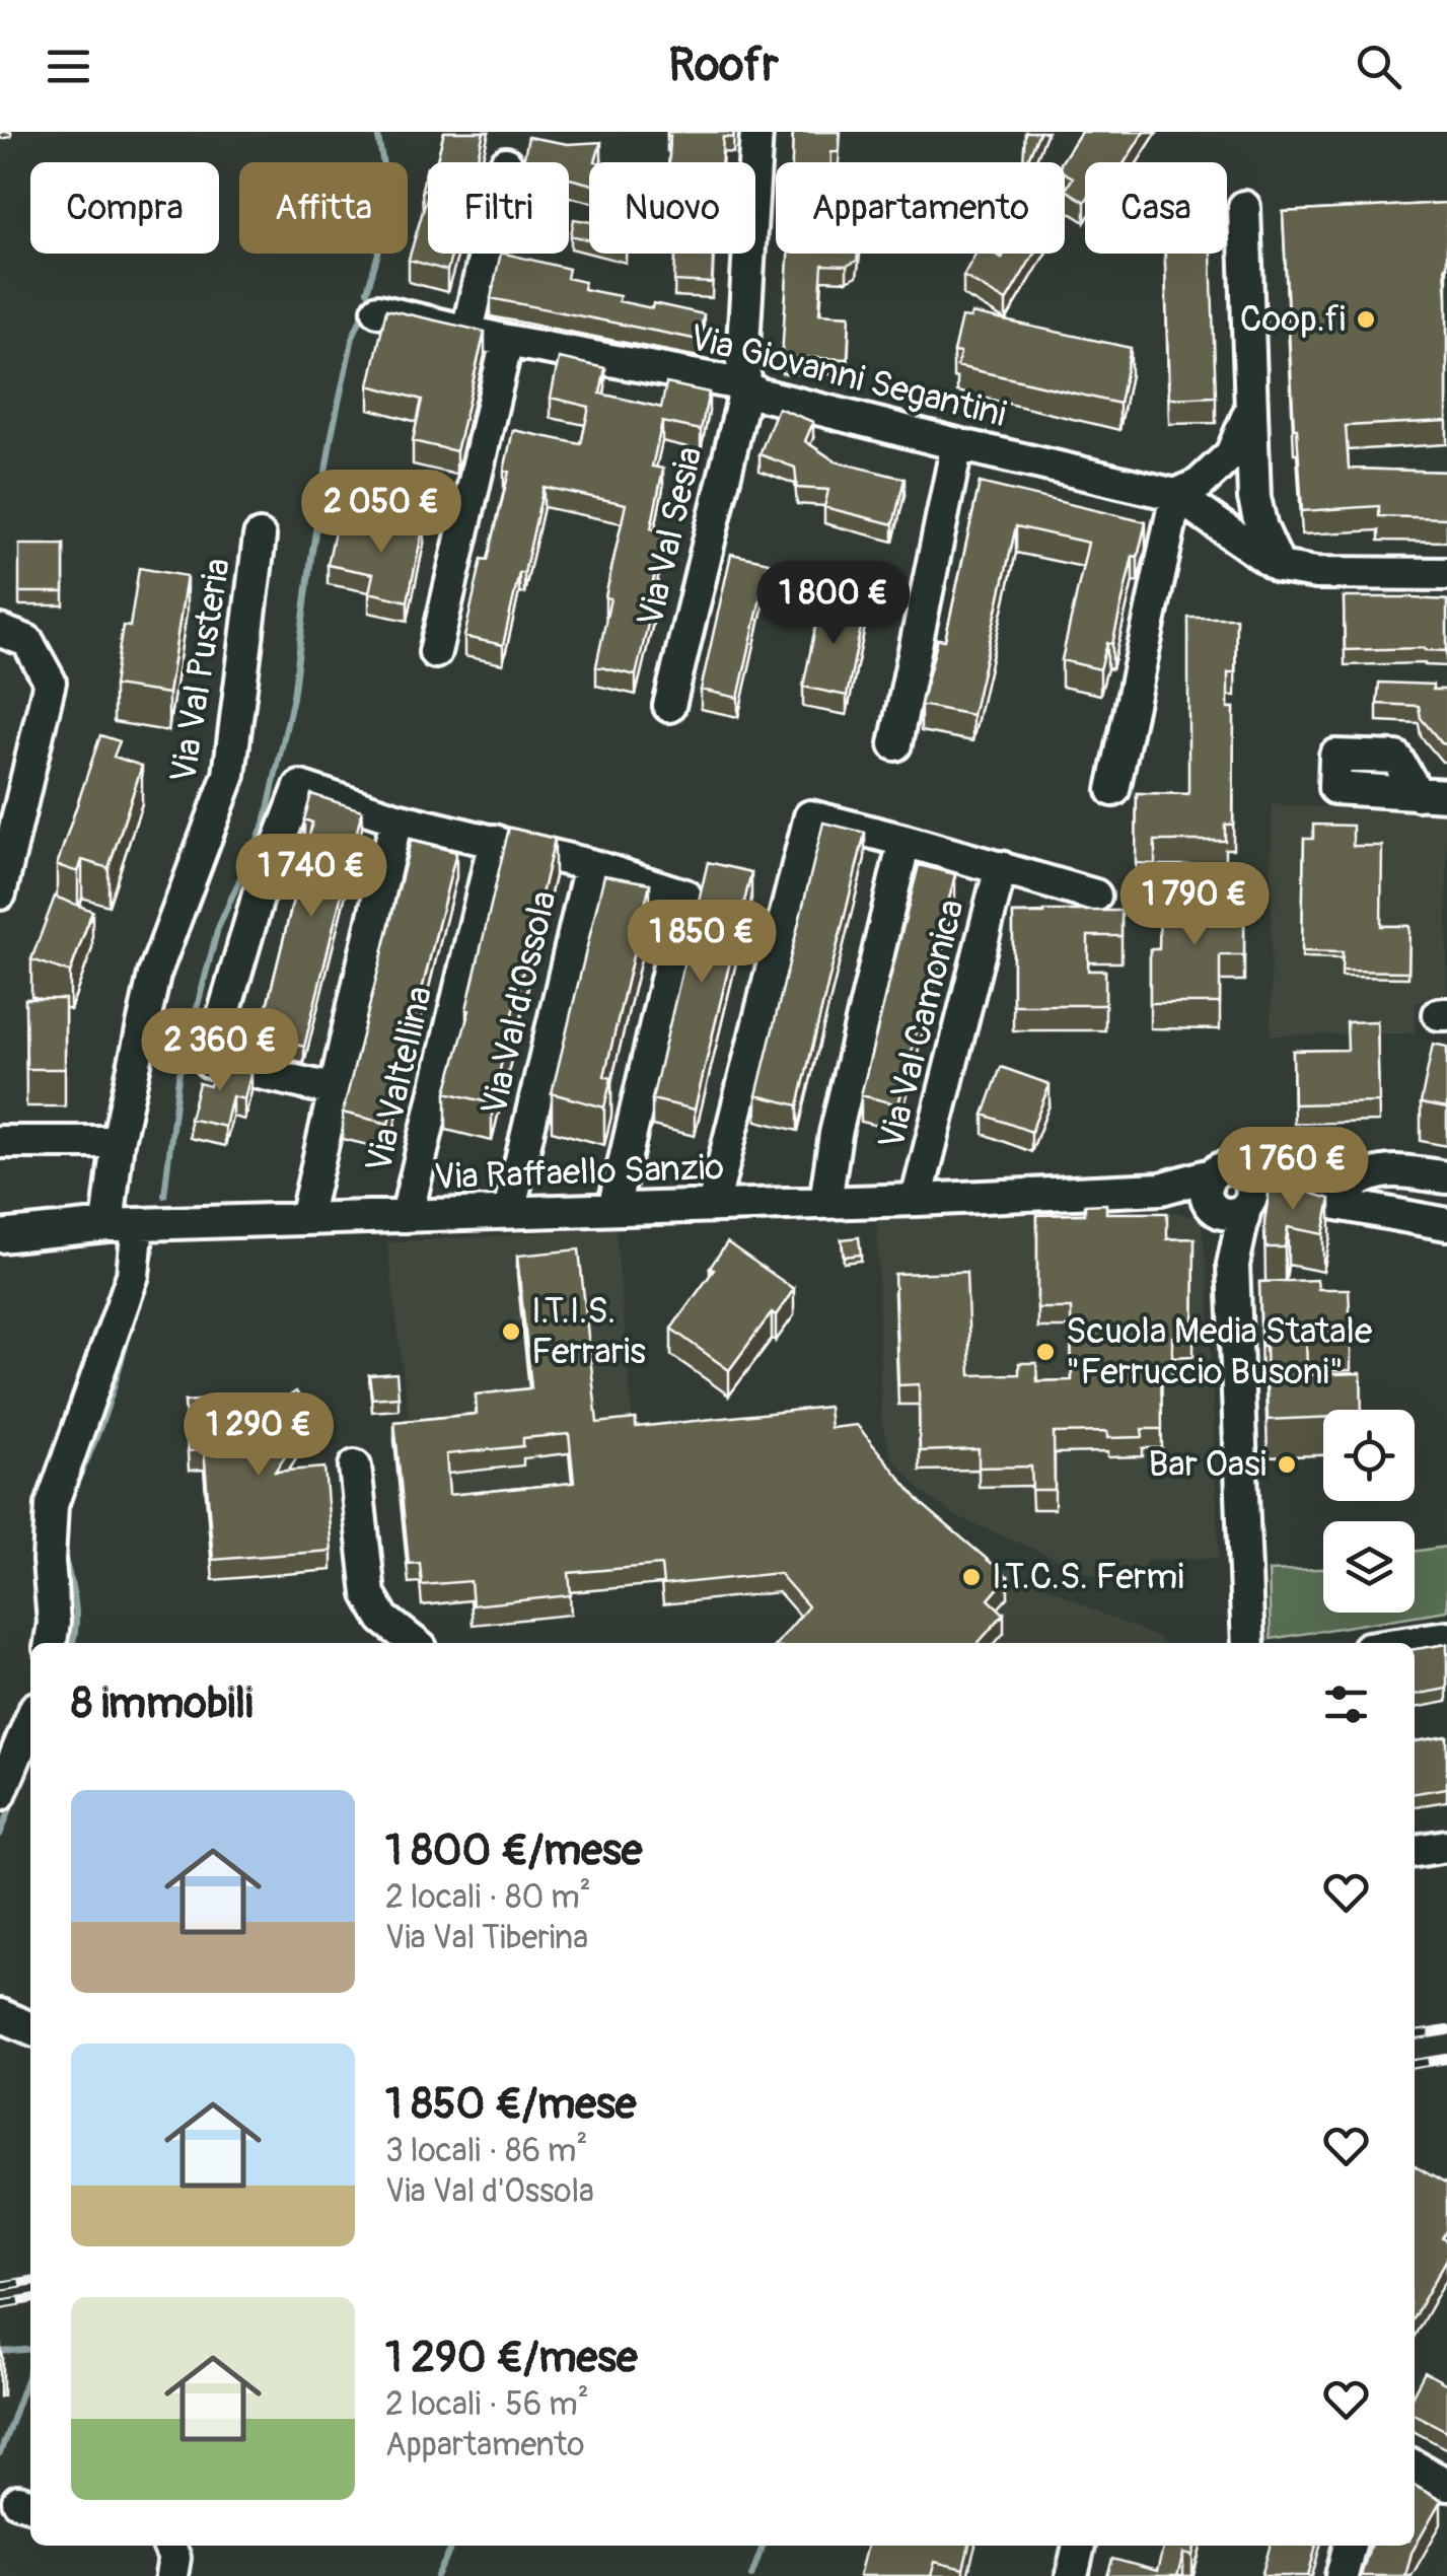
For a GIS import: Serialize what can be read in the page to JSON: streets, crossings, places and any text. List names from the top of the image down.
{
  "streets": {
    "street": [
      "Via Giovanni Segantini",
      "Via Val Sesia",
      "Via Val Pusteria",
      "Via Val d'Ossola",
      "Via Val Camonica",
      "Via Valtellina",
      "Via Raffaello Sanzio"
    ]
  },
  "crossings": [
    ["Via Giovanni Segantini", "Via Val Sesia"],
    ["Via Val Pusteria", "Via Raffaello Sanzio"],
    ["Via Val d'Ossola", "Via Valtellina"],
    ["Via Val d'Ossola", "Via Raffaello Sanzio"],
    ["Via Val Camonica", "Via Raffaello Sanzio"],
    ["Via Valtellina", "Via Raffaello Sanzio"]
  ],
  "places": [
    "Coop.fi",
    "I.T.I.S. Ferraris",
    "Scuola Media Statale \"Ferruccio Busoni\"",
    "Bar Oasi",
    "I.T.C.S. Fermi"
  ],
  "page": {
    "header": "Roofr",
    "chip": [
      "Compra",
      "Affitta",
      "Filtri",
      "Nuovo",
      "Appartamento",
      "Casa"
    ],
    "price": [
      "2 050 €",
      "1 800 €",
      "1 740 €",
      "1 790 €",
      "1 850 €",
      "2 360 €",
      "1 760 €",
      "1 290 €"
    ],
    "heading": "8 immobili",
    "list": [
      {
        "name": "1 800 €/mese",
        "note": "2 locali · 80 m² · Via Val Tiberina"
      },
      {
        "name": "1 850 €/mese",
        "note": "3 locali · 86 m² · Via Val d'Ossola"
      },
      {
        "name": "1 290 €/mese",
        "note": "2 locali · 56 m² · Appartamento"
      }
    ]
  }
}
